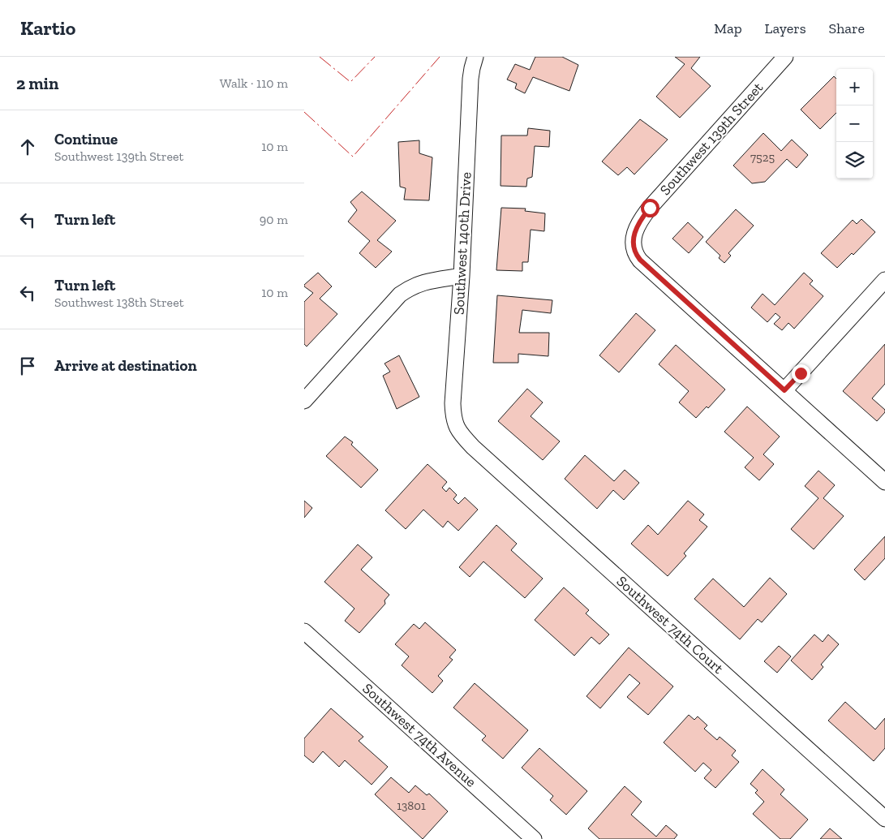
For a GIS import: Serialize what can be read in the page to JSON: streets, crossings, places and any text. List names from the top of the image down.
{
  "streets": {
    "street": [
      "Southwest 139th Street",
      "Southwest 140th Drive",
      "Southwest 74th Court",
      "Southwest 74th Avenue"
    ]
  },
  "crossings": [
    ["Southwest 140th Drive", "Southwest 74th Court"]
  ],
  "house_numbers": ["7525", "13801"],
  "page": {
    "header": "Kartio",
    "nav": ["Map", "Layers", "Share"],
    "heading": ["2 min", "Walk · 110 m"],
    "map_buttons": ["+", "−"],
    "list": [
      ["Continue", "Southwest 139th Street", "10 m"],
      ["Turn left", "90 m"],
      ["Turn left", "Southwest 138th Street", "10 m"],
      "Arrive at destination"
    ]
  }
}
